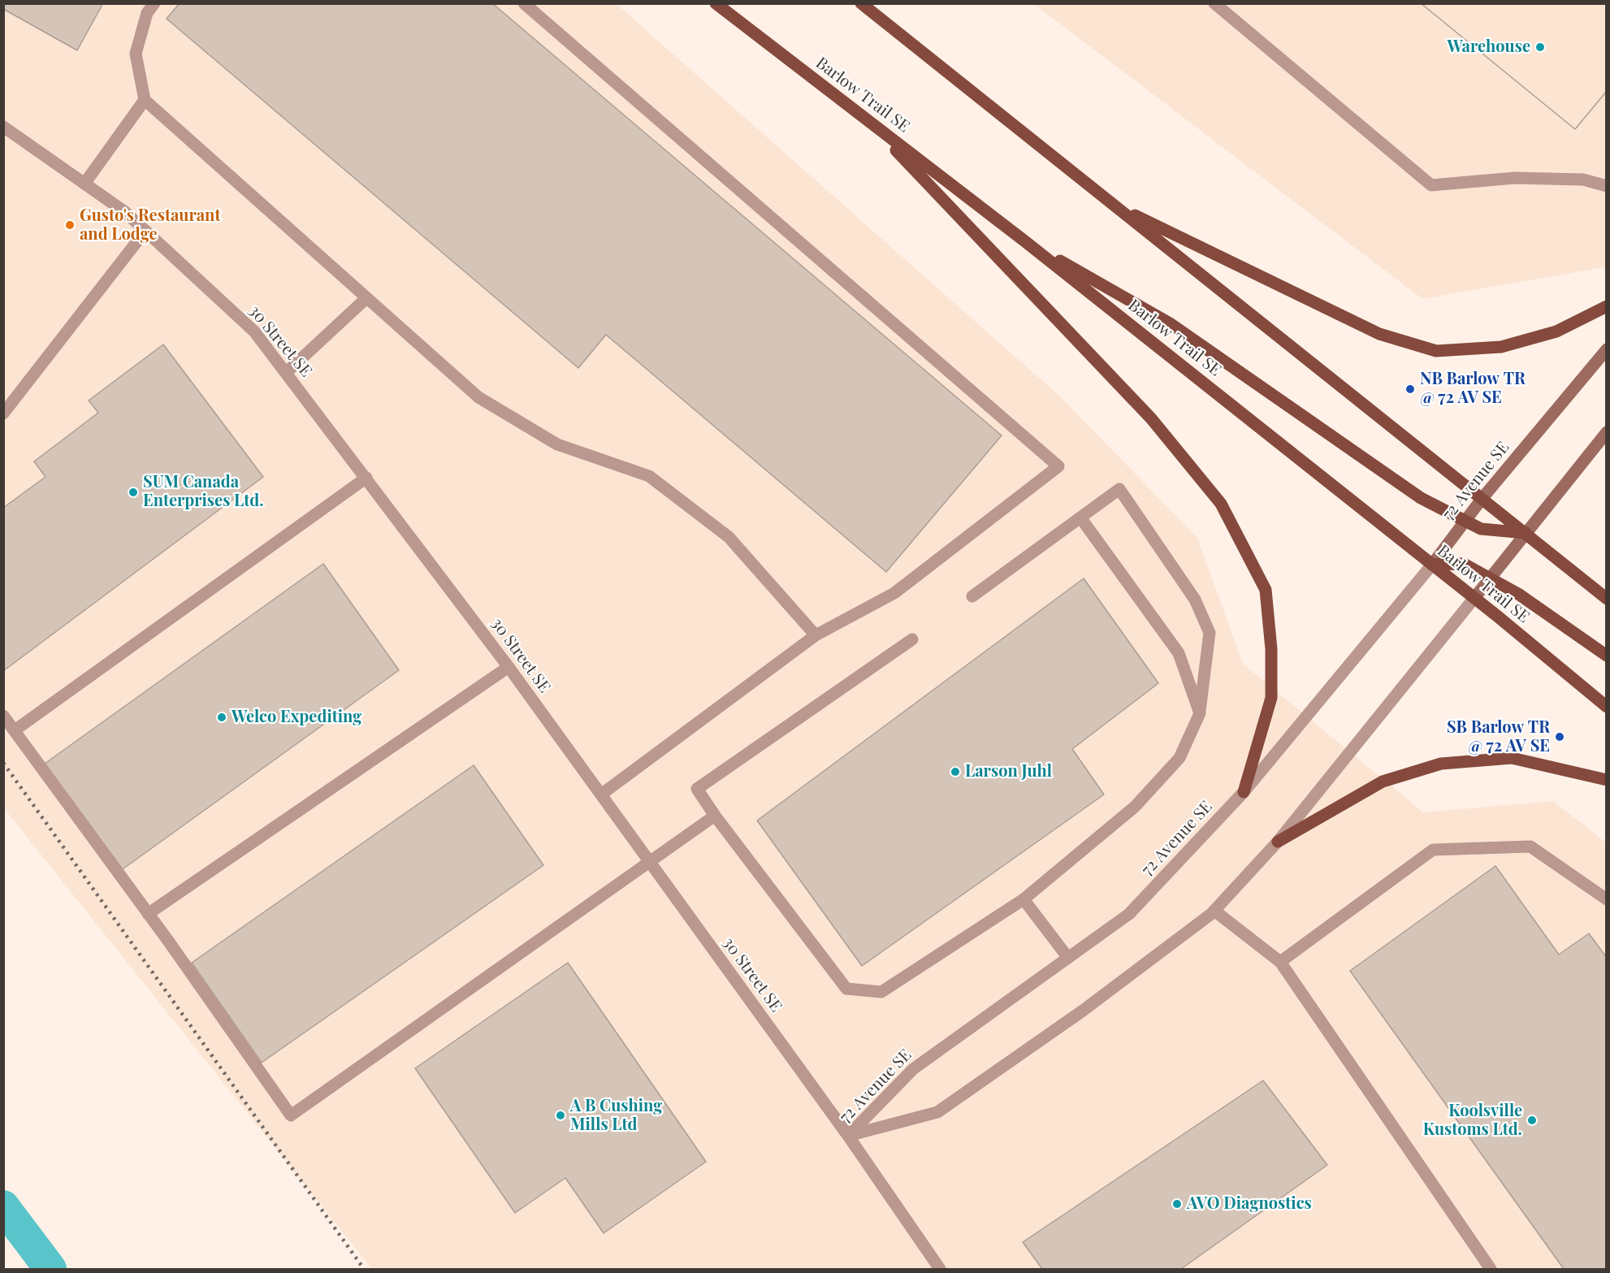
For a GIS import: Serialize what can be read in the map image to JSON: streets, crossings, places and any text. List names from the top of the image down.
{
  "streets": {
    "main road": ["Barlow Trail SE"],
    "street": ["30 Street SE", "72 Avenue SE"]
  },
  "crossings": [
    ["Barlow Trail SE", "72 Avenue SE"],
    ["30 Street SE", "72 Avenue SE"]
  ],
  "places": [
    "Warehouse",
    "Gusto's Restaurant and Lodge",
    "NB Barlow TR @ 72 AV SE",
    "SUM Canada Enterprises Ltd.",
    "Welco Expediting",
    "SB Barlow TR @ 72 AV SE",
    "Larson Juhl",
    "A B Cushing Mills Ltd",
    "Koolsville Kustoms Ltd.",
    "AVO Diagnostics"
  ]
}
